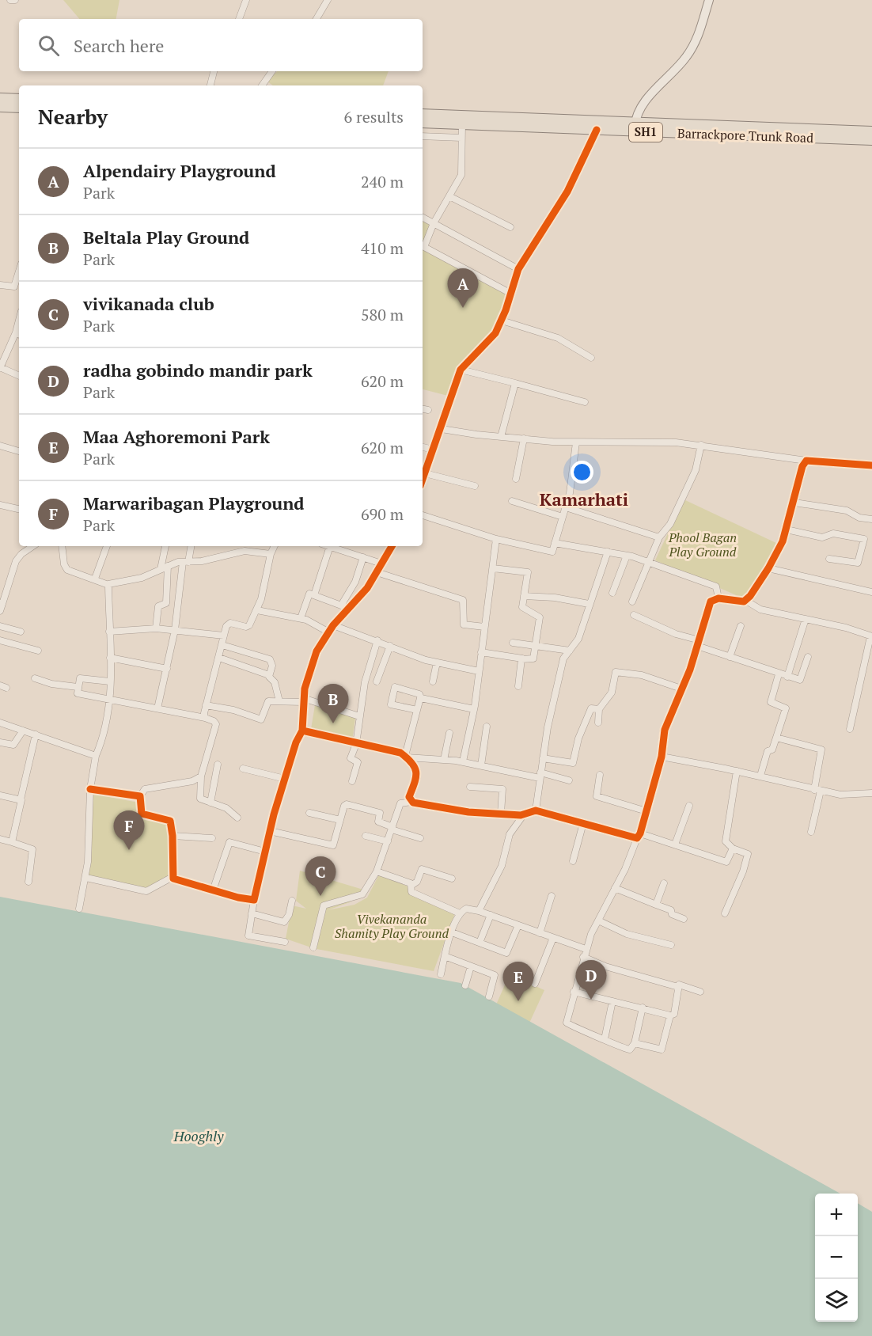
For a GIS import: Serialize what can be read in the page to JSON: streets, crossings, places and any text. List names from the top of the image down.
{
  "streets": {
    "main road": ["SH1", "Barrackpore Trunk Road"]
  },
  "districts": ["Kamarhati"],
  "water": ["Hooghly"],
  "parks": ["Phool Bagan Play Ground", "Vivekananda Shamity Play Ground"],
  "page": {
    "search": "Search here",
    "heading": ["Nearby", "6 results"],
    "list": [
      {
        "mark": "A",
        "name": "Alpendairy Playground",
        "note": "Park",
        "value": "240 m"
      },
      {
        "mark": "B",
        "name": "Beltala Play Ground",
        "note": "Park",
        "value": "410 m"
      },
      {
        "mark": "C",
        "name": "vivikanada club",
        "note": "Park",
        "value": "580 m"
      },
      {
        "mark": "D",
        "name": "radha gobindo mandir park",
        "note": "Park",
        "value": "620 m"
      },
      {
        "mark": "E",
        "name": "Maa Aghoremoni Park",
        "note": "Park",
        "value": "620 m"
      },
      {
        "mark": "F",
        "name": "Marwaribagan Playground",
        "note": "Park",
        "value": "690 m"
      }
    ],
    "pins": [
      "A",
      "B",
      "F",
      "C",
      "D",
      "E"
    ],
    "map_buttons": ["+", "−"]
  }
}
